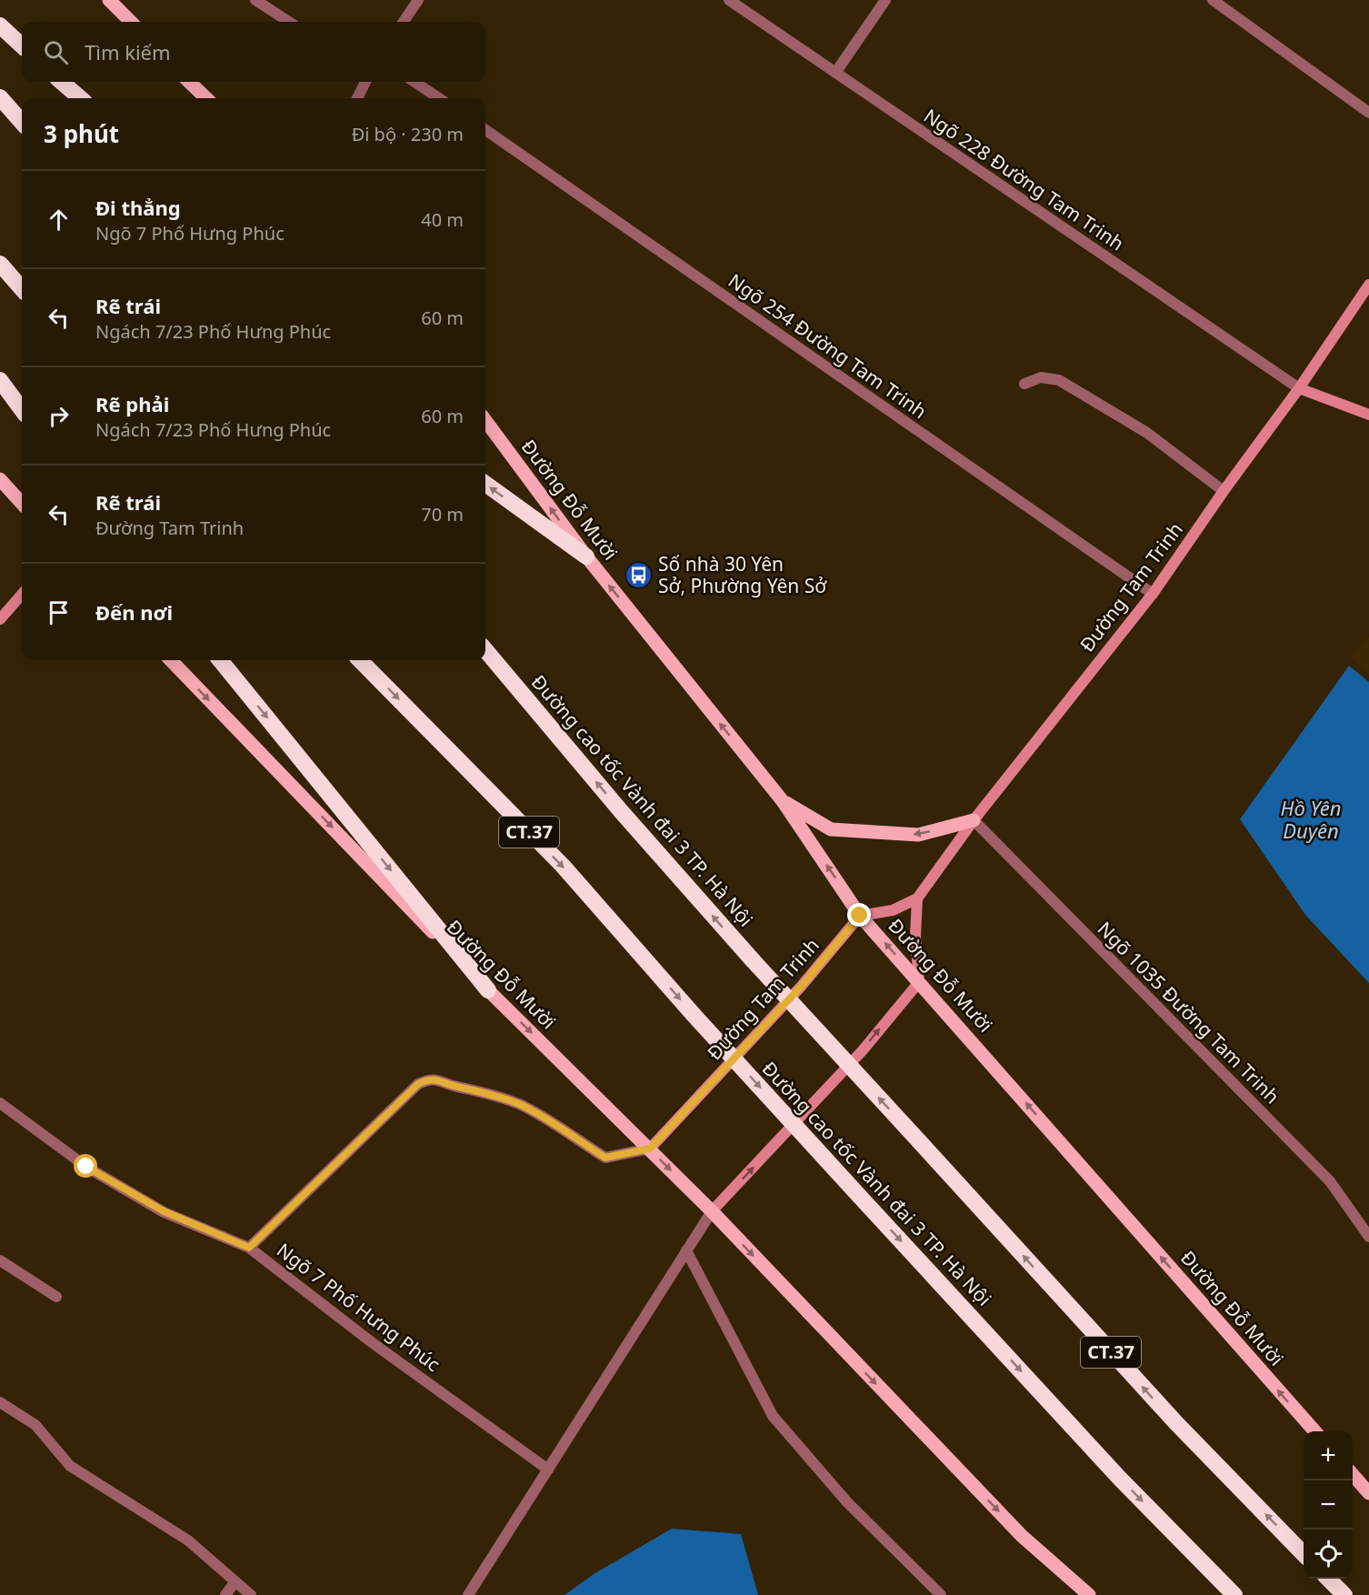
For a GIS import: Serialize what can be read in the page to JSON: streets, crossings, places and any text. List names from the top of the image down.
{
  "streets": {
    "highway": ["Đường cao tốc Vành đai 3 TP. Hà Nội", "CT.37"],
    "main road": ["Đường Đỗ Mười", "Đường Tam Trinh"],
    "street": [
      "Ngõ 228 Đường Tam Trinh",
      "Ngõ 254 Đường Tam Trinh",
      "Ngõ 1035 Đường Tam Trinh",
      "Ngõ 7 Phố Hưng Phúc"
    ]
  },
  "crossings": [
    ["Ngõ 228 Đường Tam Trinh", "Đường Tam Trinh"],
    ["Ngõ 254 Đường Tam Trinh", "Đường Tam Trinh"],
    ["Đường Đỗ Mười", "Đường Tam Trinh"],
    ["Đường Tam Trinh", "Ngõ 1035 Đường Tam Trinh"]
  ],
  "water": ["Hồ Yên Duyên"],
  "places": {
    "bus stop": ["Số nhà 30 Yên Sở, Phường Yên Sở"]
  },
  "page": {
    "search": "Tìm kiếm",
    "heading": ["3 phút", "Đi bộ · 230 m"],
    "list": [
      ["Đi thẳng", "Ngõ 7 Phố Hưng Phúc", "40 m"],
      ["Rẽ trái", "Ngách 7/23 Phố Hưng Phúc", "60 m"],
      ["Rẽ phải", "Ngách 7/23 Phố Hưng Phúc", "60 m"],
      ["Rẽ trái", "Đường Tam Trinh", "70 m"],
      "Đến nơi"
    ],
    "map_buttons": ["+", "−"]
  }
}
